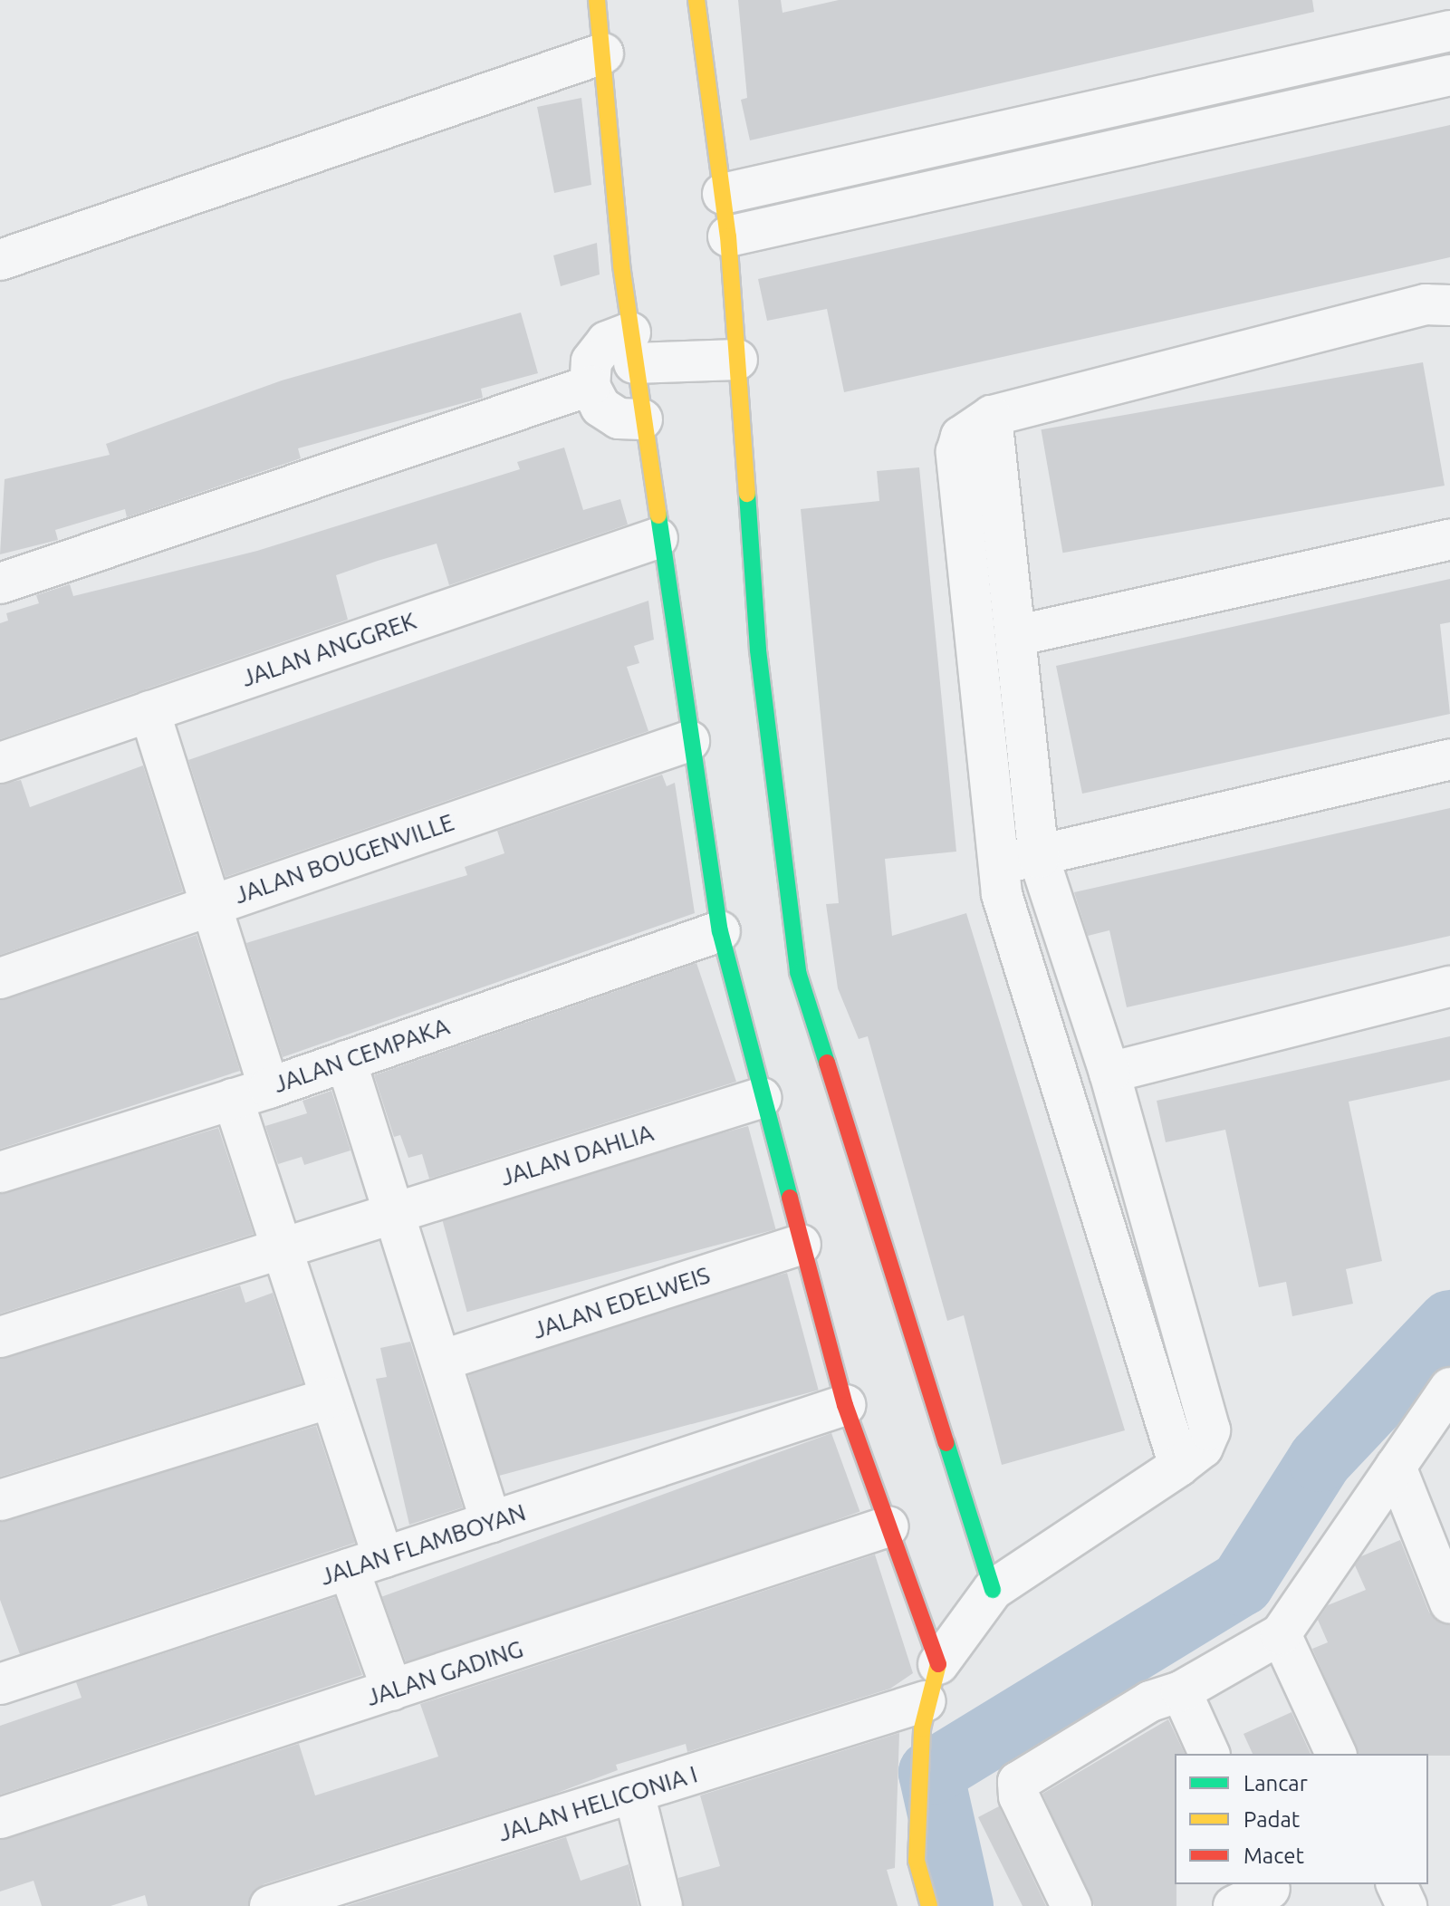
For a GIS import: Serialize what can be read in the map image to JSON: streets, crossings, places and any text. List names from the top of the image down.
{
  "streets": {
    "street": [
      "JALAN ANGGREK",
      "JALAN BOUGENVILLE",
      "JALAN CEMPAKA",
      "JALAN DAHLIA",
      "JALAN EDELWEIS",
      "JALAN FLAMBOYAN",
      "JALAN GADING",
      "JALAN HELICONIA I"
    ]
  },
  "legend": ["Lancar", "Padat", "Macet"]
}
